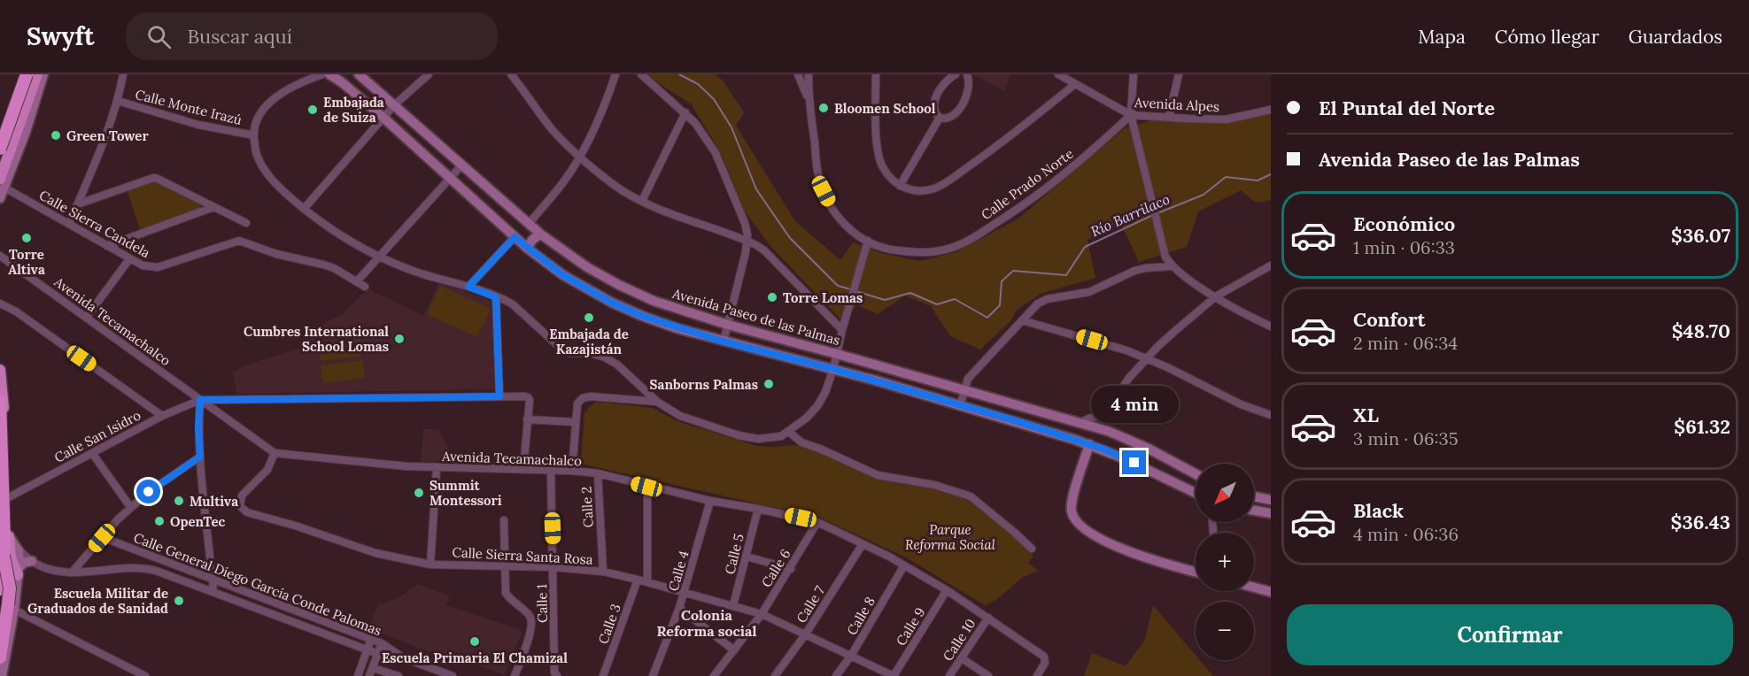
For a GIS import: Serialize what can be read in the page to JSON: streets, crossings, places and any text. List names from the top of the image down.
{
  "streets": {
    "main road": ["Avenida Paseo de las Palmas"],
    "street": [
      "Avenida Alpes",
      "Calle Monte Irazú",
      "Calle Prado Norte",
      "Calle Sierra Candela",
      "Avenida Tecamachalco",
      "Calle San Isidro",
      "Calle 2",
      "Calle 5",
      "Calle Sierra Santa Rosa",
      "Calle 6",
      "Calle 4",
      "Calle General Diego García Conde Palomas",
      "Calle 1",
      "Calle 7",
      "Calle 8",
      "Calle 3",
      "Calle 9",
      "Calle 10"
    ]
  },
  "crossings": [
    ["Avenida Alpes", "Calle Prado Norte"],
    ["Avenida Tecamachalco", "Calle San Isidro"],
    ["Avenida Tecamachalco", "Calle 2"],
    ["Avenida Tecamachalco", "Calle 5"],
    ["Avenida Tecamachalco", "Calle Sierra Santa Rosa"],
    ["Avenida Tecamachalco", "Calle 6"],
    ["Avenida Tecamachalco", "Calle 4"],
    ["Avenida Tecamachalco", "Calle 1"],
    ["Avenida Tecamachalco", "Calle 7"],
    ["Avenida Tecamachalco", "Calle 8"],
    ["Avenida Tecamachalco", "Calle 9"],
    ["Avenida Tecamachalco", "Calle 10"],
    ["Calle 2", "Calle Sierra Santa Rosa"],
    ["Calle 5", "Calle Sierra Santa Rosa"],
    ["Calle Sierra Santa Rosa", "Calle 6"],
    ["Calle Sierra Santa Rosa", "Calle 4"],
    ["Calle Sierra Santa Rosa", "Calle 1"],
    ["Calle Sierra Santa Rosa", "Calle 7"],
    ["Calle Sierra Santa Rosa", "Calle 8"],
    ["Calle Sierra Santa Rosa", "Calle 3"],
    ["Calle Sierra Santa Rosa", "Calle 9"]
  ],
  "districts": ["Colonia Reforma social"],
  "water": ["Río Barrilaco"],
  "parks": ["Parque Reforma Social"],
  "places": [
    "Bloomen School",
    "Embajada de Suiza",
    "Green Tower",
    "Torre Altiva",
    "Torre Lomas",
    "Embajada de Kazajistán",
    "Cumbres International School Lomas",
    "Sanborns Palmas",
    "Summit Montessori",
    "Multiva",
    "OpenTec",
    "Escuela Militar de Graduados de Sanidad",
    "Escuela Primaria El Chamizal"
  ],
  "north": "bottom left",
  "page": {
    "header": "Swyft",
    "search": "Buscar aquí",
    "nav": ["Mapa", "Cómo llegar", "Guardados"],
    "banner": ["El Puntal del Norte", "Avenida Paseo de las Palmas"],
    "list": [
      {
        "name": "Económico",
        "note": "1 min · 06:33",
        "value": "$36.07"
      },
      {
        "name": "Confort",
        "note": "2 min · 06:34",
        "value": "$48.70"
      },
      {
        "name": "XL",
        "note": "3 min · 06:35",
        "value": "$61.32"
      },
      {
        "name": "Black",
        "note": "4 min · 06:36",
        "value": "$36.43"
      }
    ],
    "bubble": "4 min",
    "map_buttons": ["+", "−"],
    "buttons": "Confirmar"
  }
}
